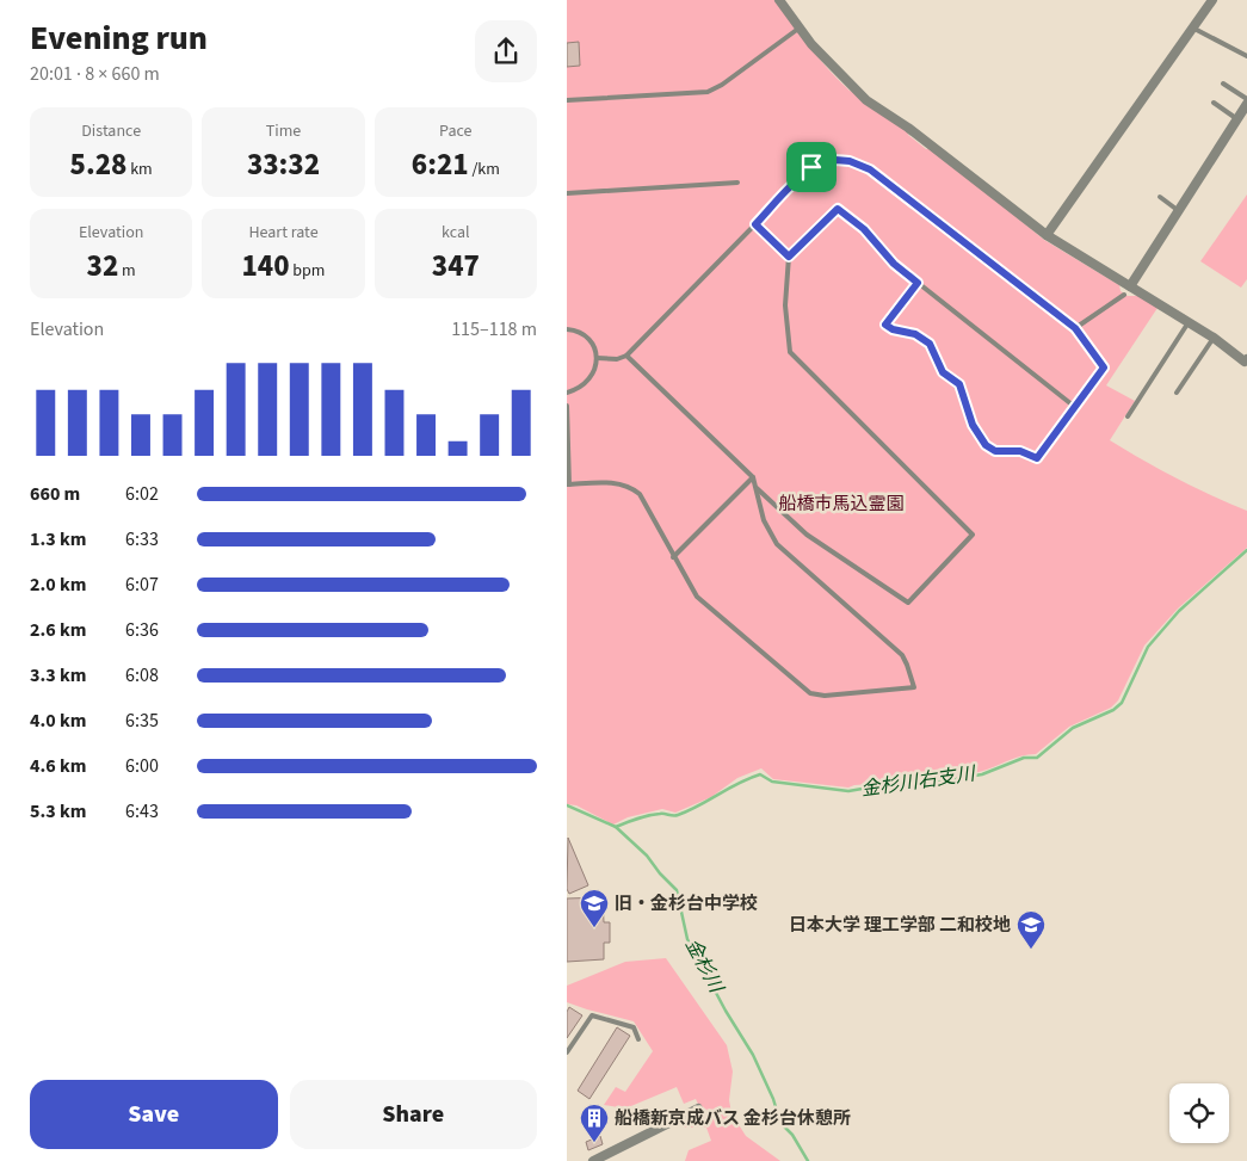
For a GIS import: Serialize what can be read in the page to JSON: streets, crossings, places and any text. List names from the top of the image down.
{
  "water": ["金杉川右支川", "金杉川"],
  "parks": ["船橋市馬込霊園"],
  "places": {
    "school or university": ["旧・金杉台中学校", "日本大学 理工学部 二和校地"],
    "building": ["船橋新京成バス 金杉台休憩所"]
  },
  "page": {
    "heading": ["Evening run", "20:01 · 8 × 660 m"],
    "stats": [
      ["Distance", "5.28 km"],
      ["Time", "33:32"],
      ["Pace", "6:21 /km"],
      ["Elevation", "32 m"],
      ["Heart rate", "140 bpm"],
      ["kcal", "347"]
    ],
    "chart": ["Elevation", "115–118 m"],
    "list": [
      {
        "name": "660 m",
        "note": "6:02"
      },
      {
        "name": "1.3 km",
        "note": "6:33"
      },
      {
        "name": "2.0 km",
        "note": "6:07"
      },
      {
        "name": "2.6 km",
        "note": "6:36"
      },
      {
        "name": "3.3 km",
        "note": "6:08"
      },
      {
        "name": "4.0 km",
        "note": "6:35"
      },
      {
        "name": "4.6 km",
        "note": "6:00"
      },
      {
        "name": "5.3 km",
        "note": "6:43"
      }
    ],
    "buttons": ["Save", "Share"]
  }
}
